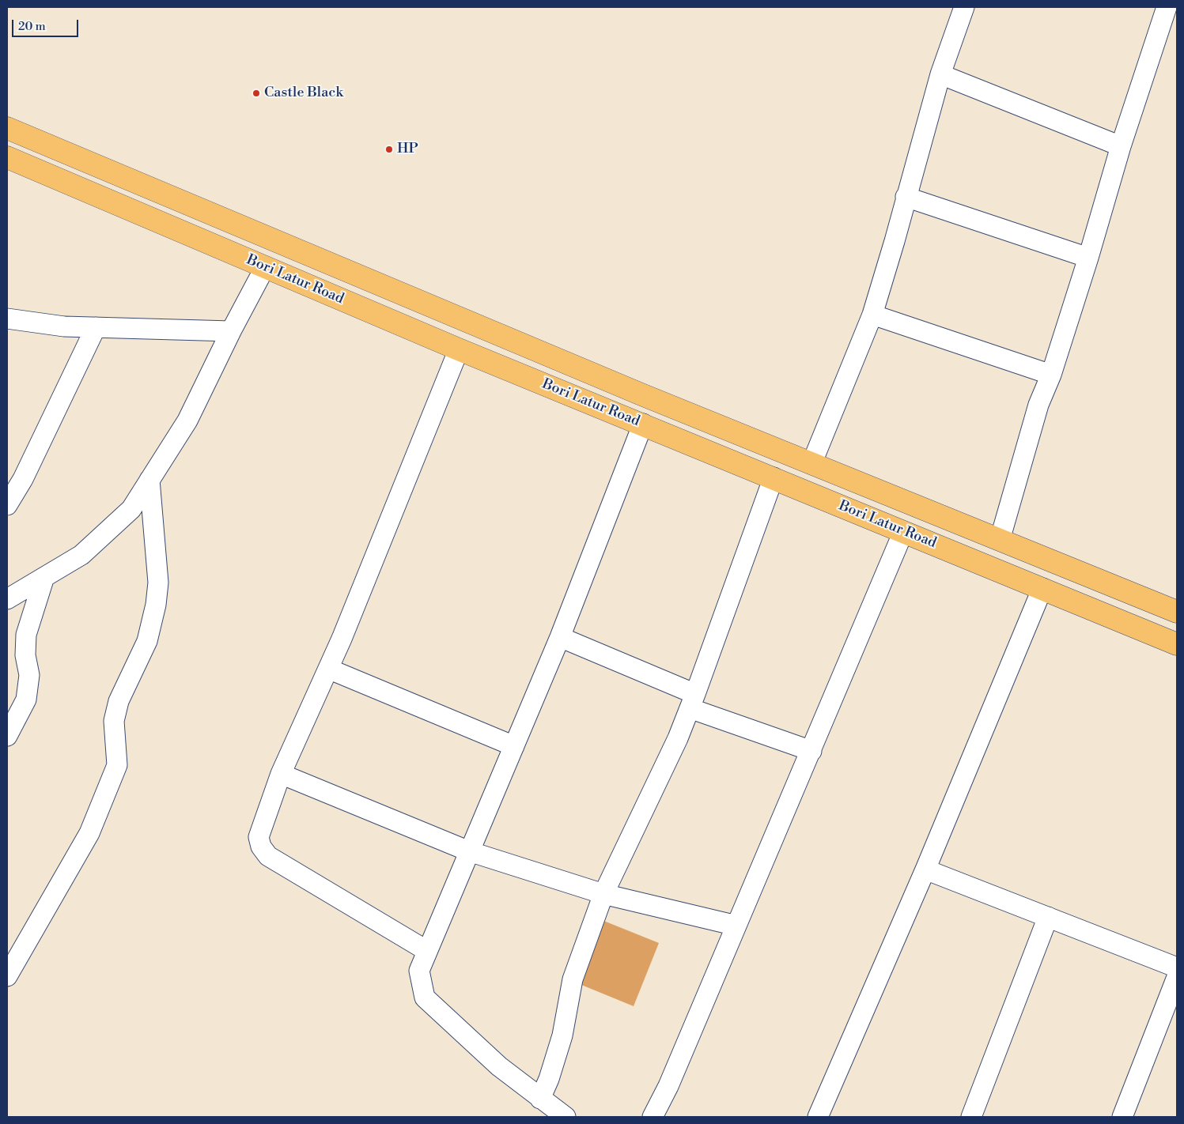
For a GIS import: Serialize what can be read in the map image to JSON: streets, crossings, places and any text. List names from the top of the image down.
{
  "streets": {
    "main road": ["Bori Latur Road"]
  },
  "places": ["Castle Black", "HP"],
  "scale_bar": "20 m"
}
